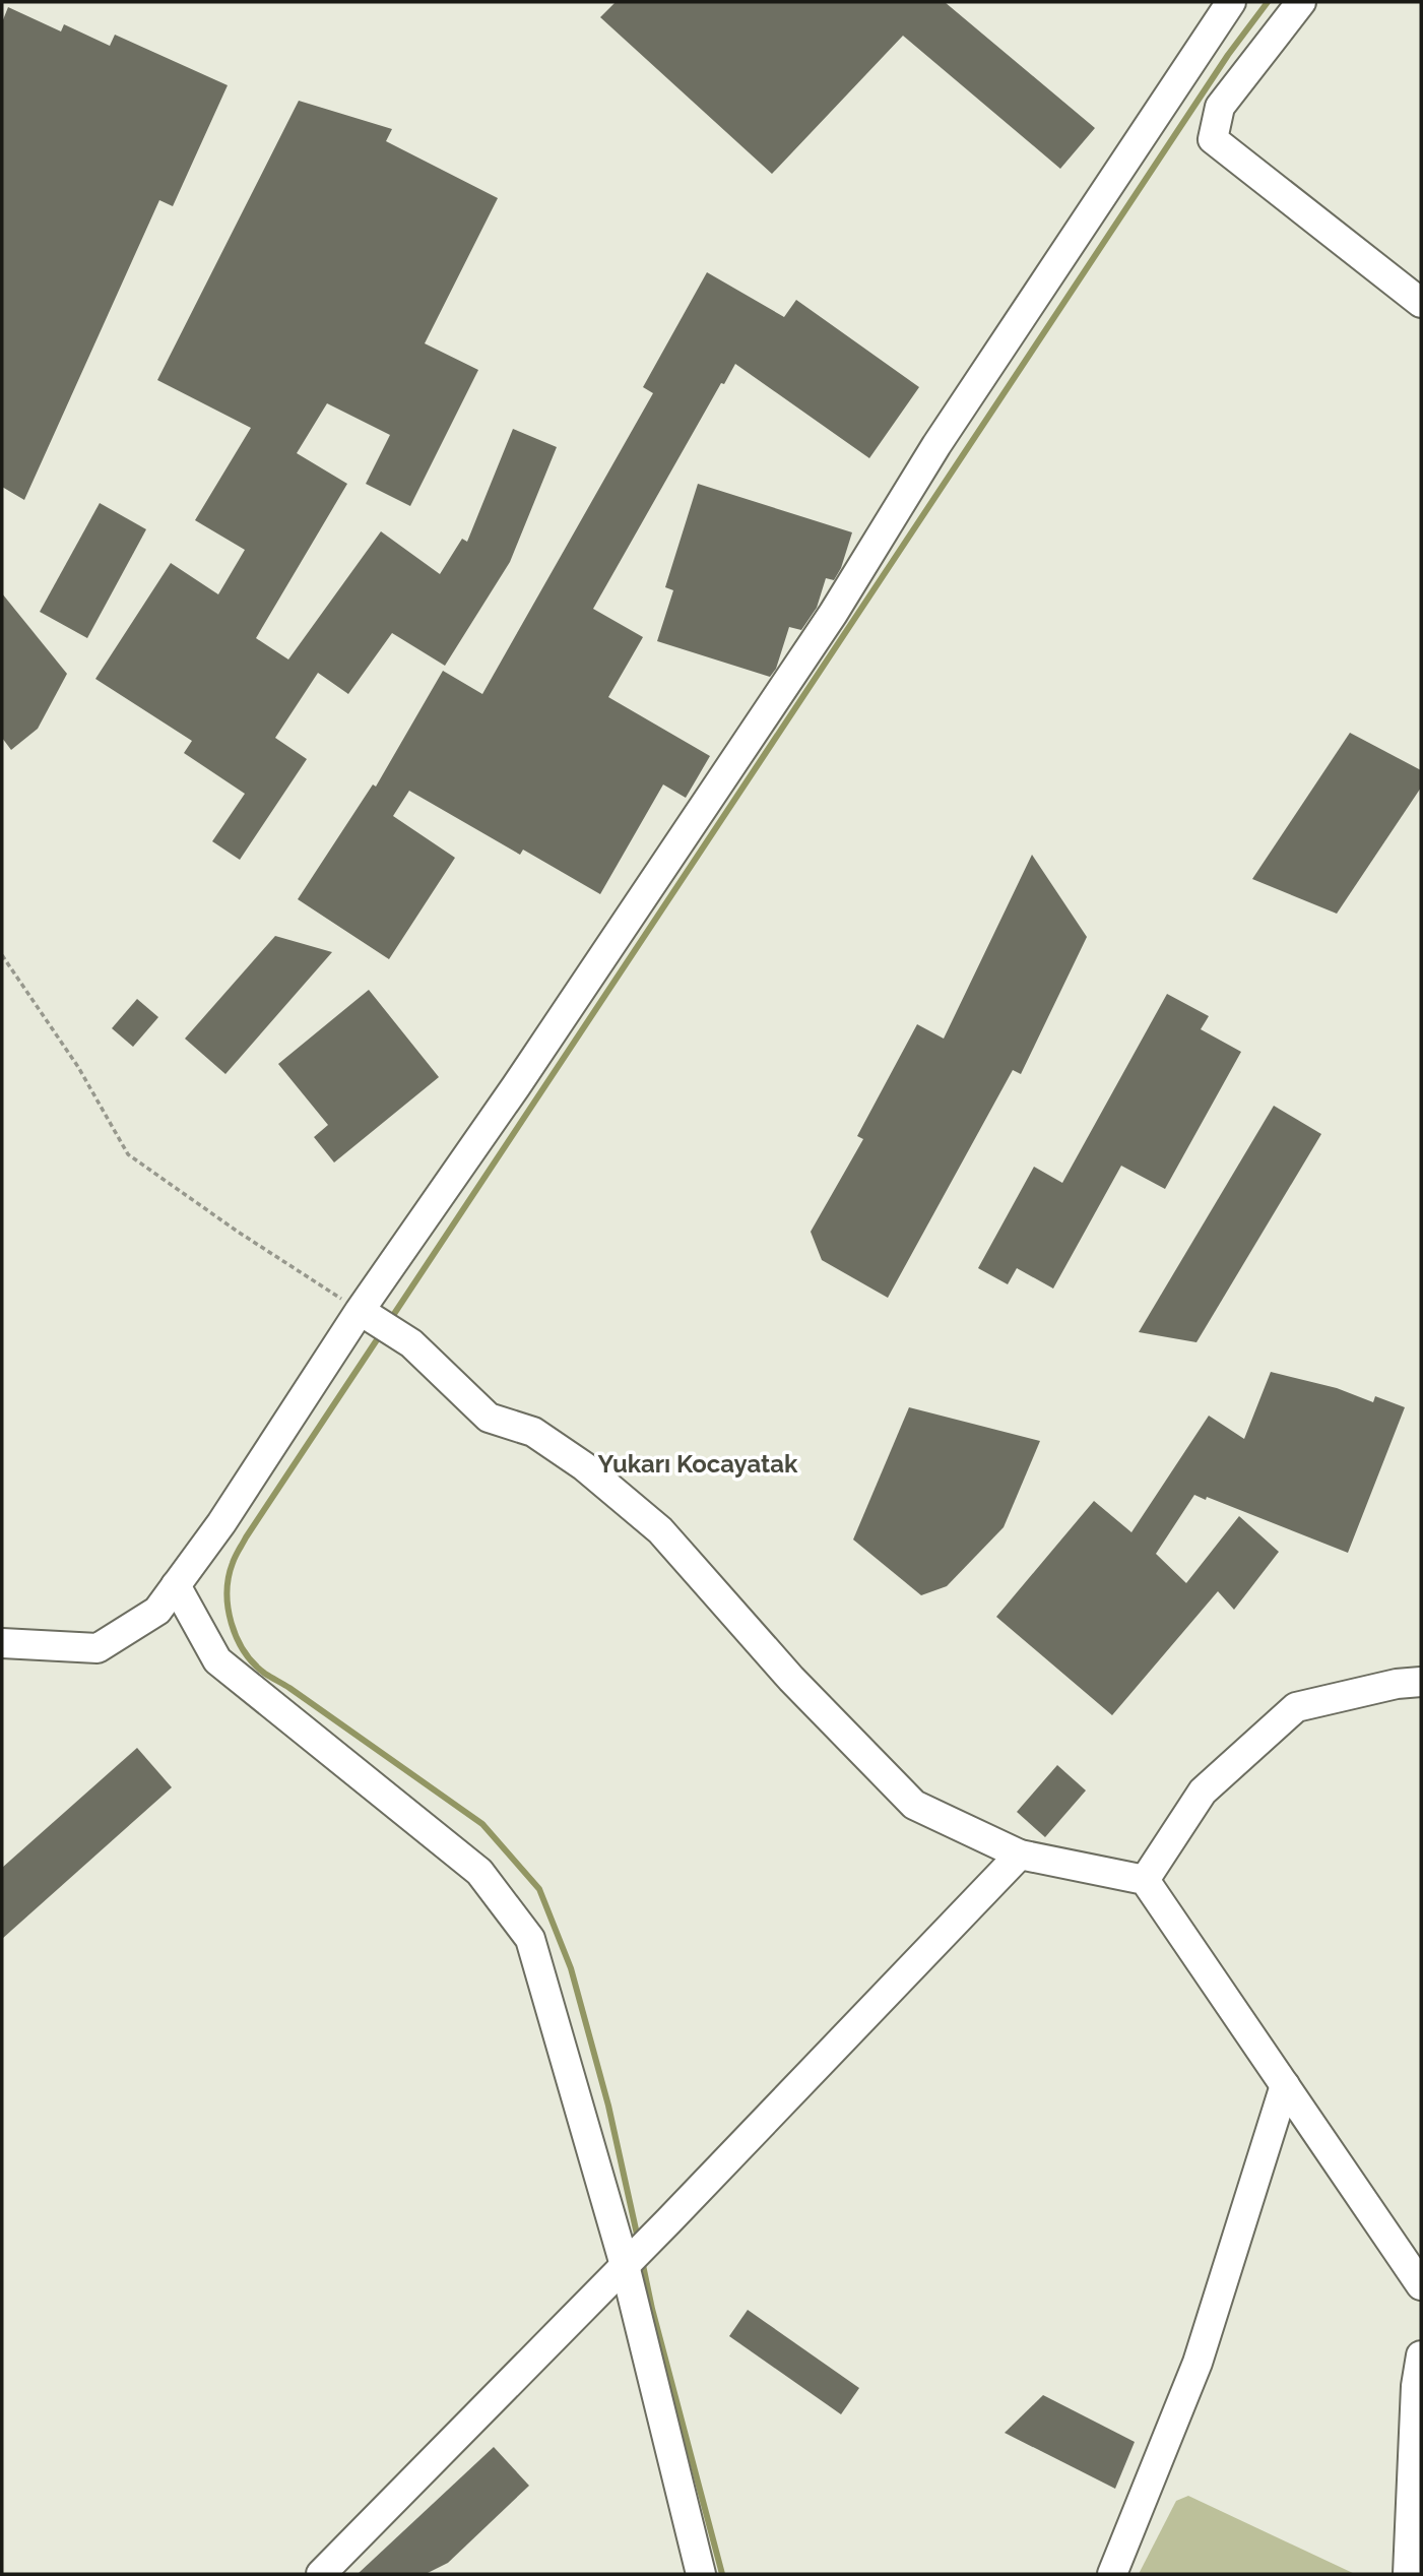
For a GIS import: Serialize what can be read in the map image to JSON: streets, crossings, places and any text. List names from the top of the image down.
{
  "districts": ["Yukarı Kocayatak"]
}
